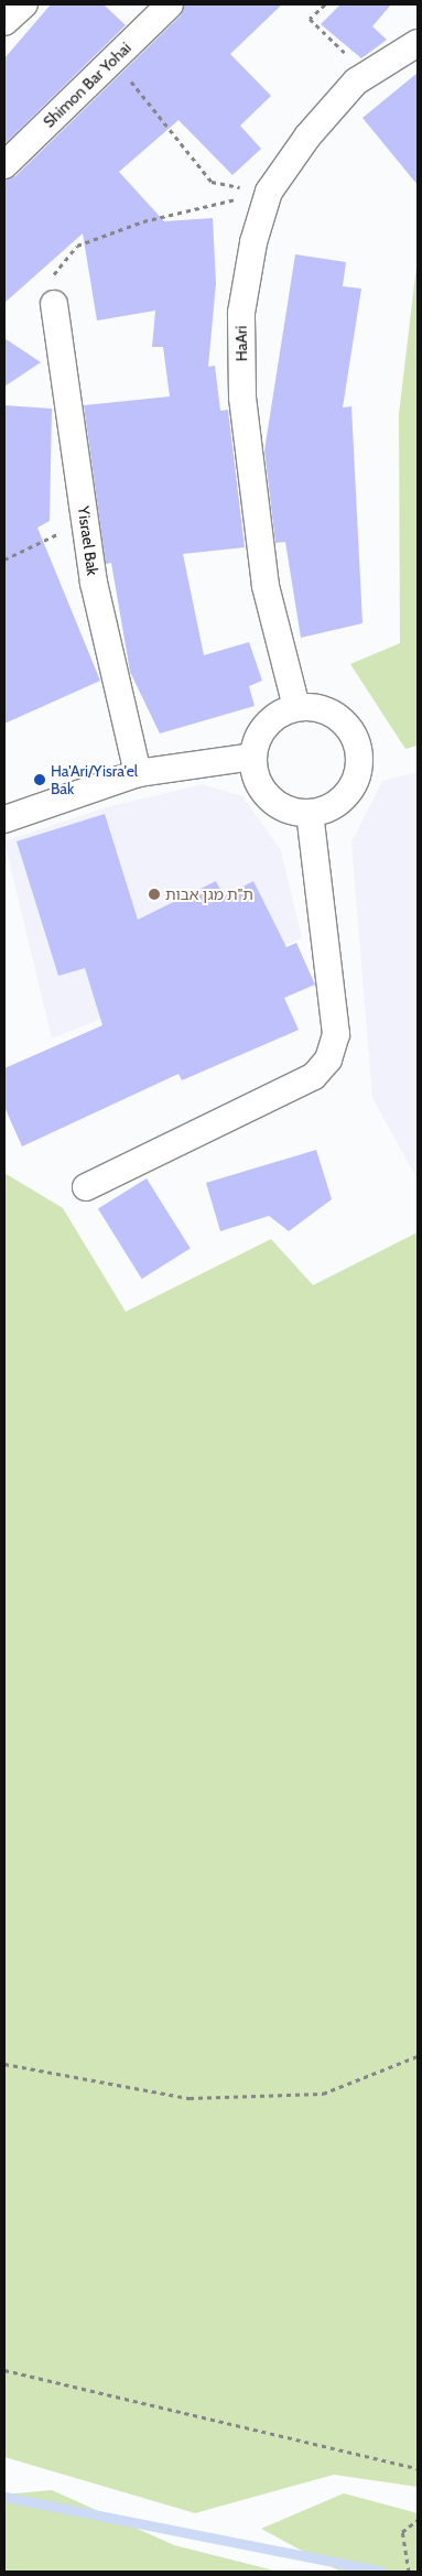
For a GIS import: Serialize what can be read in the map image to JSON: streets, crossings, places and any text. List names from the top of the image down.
{
  "streets": {
    "street": ["Shimon Bar Yohai", "HaAri", "Yisrael Bak"]
  },
  "places": ["Ha'Ari/Yisra'el Bak", "ת\"ת מגן אבות"]
}
